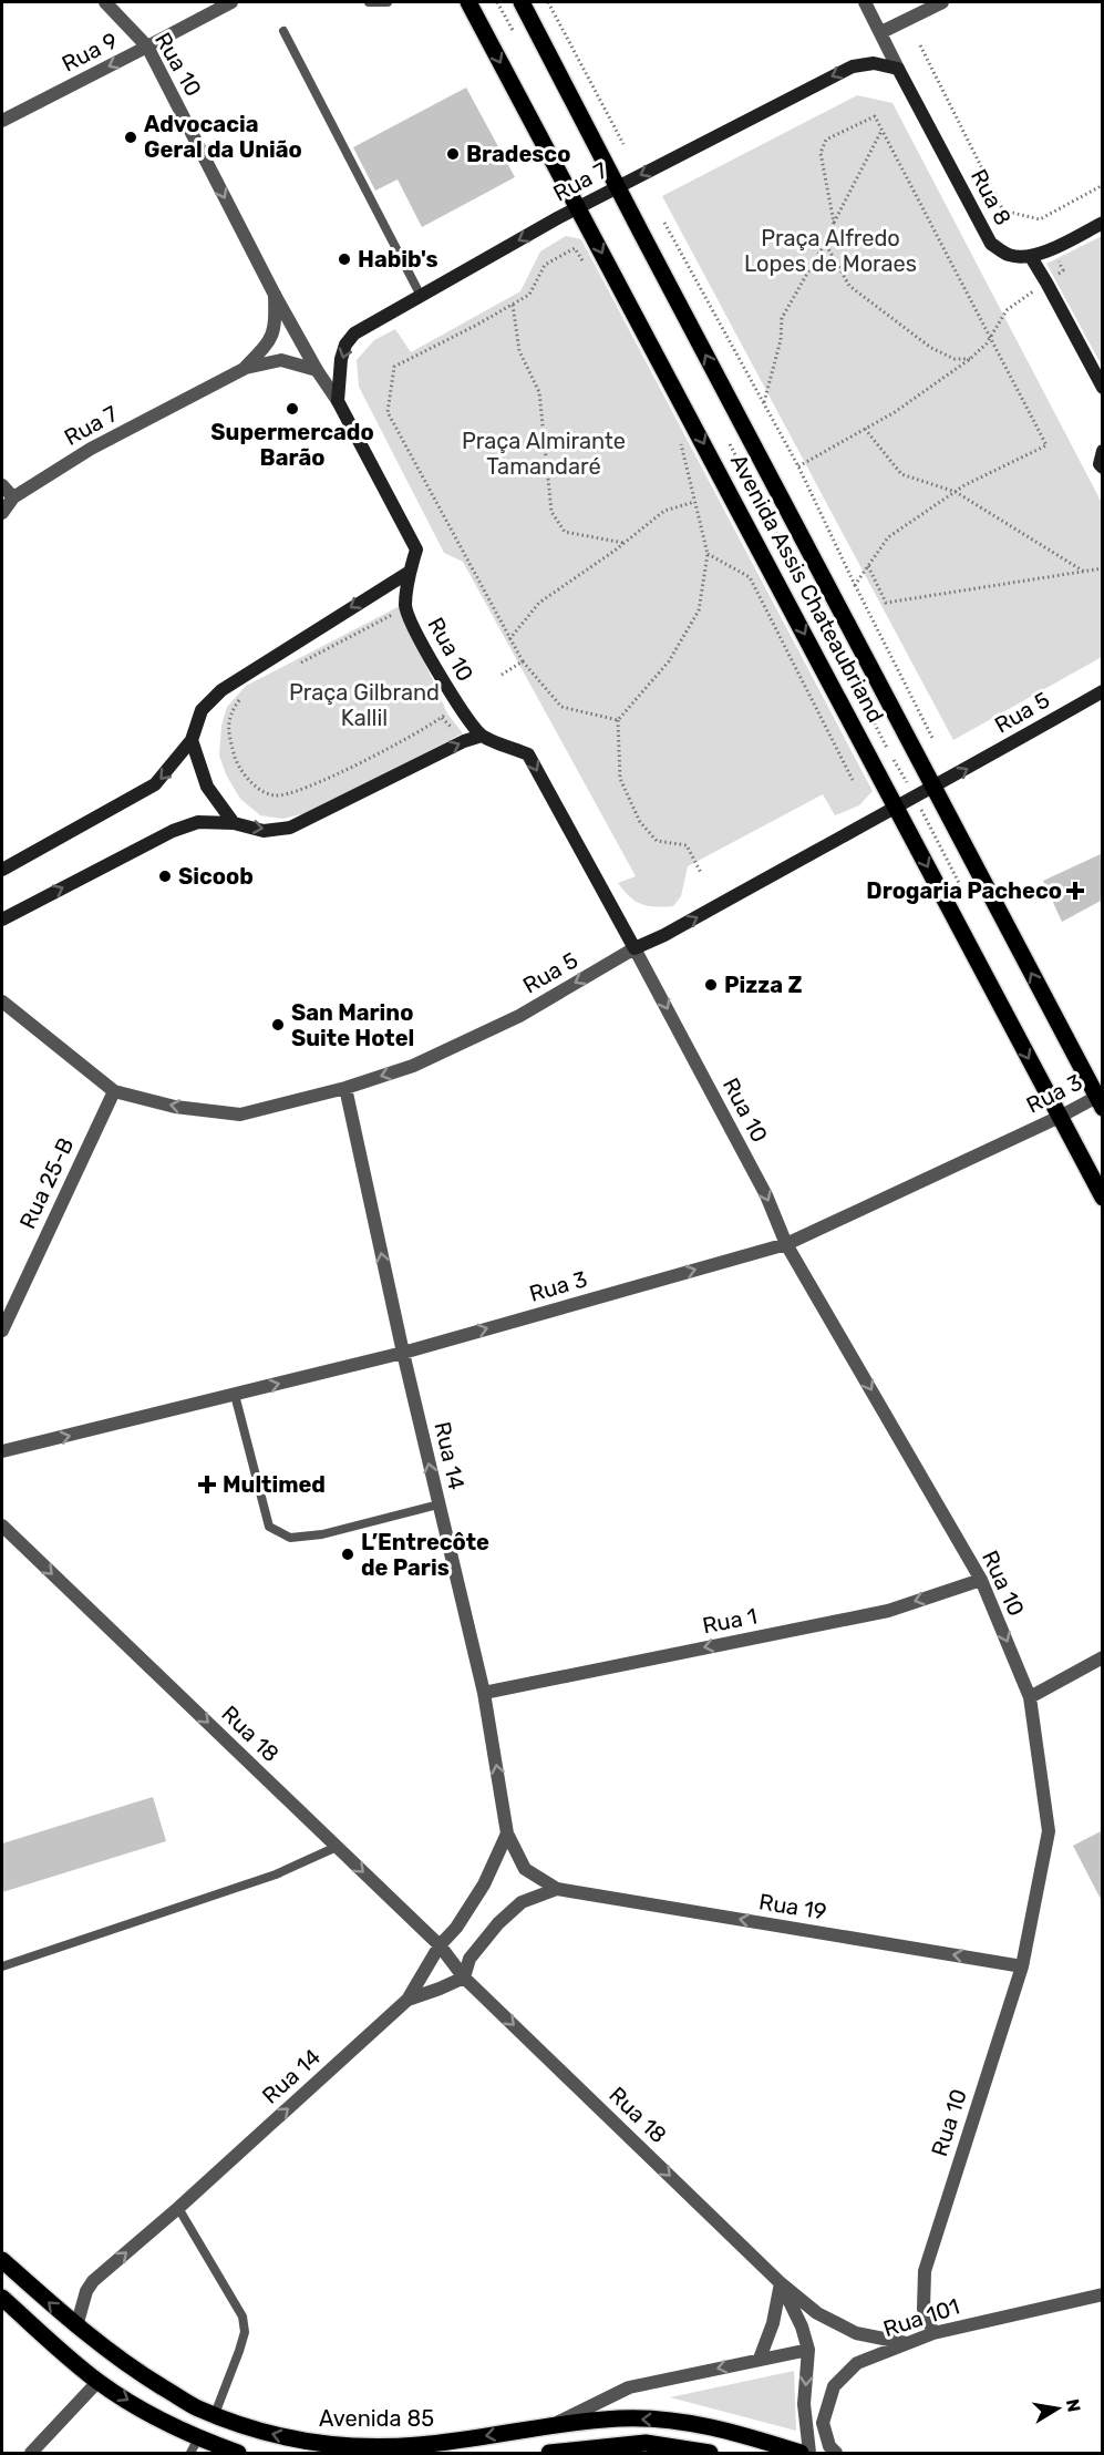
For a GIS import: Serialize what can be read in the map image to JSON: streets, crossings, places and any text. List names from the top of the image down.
{
  "streets": {
    "main road": [
      "Rua 10",
      "Rua 7",
      "Rua 8",
      "Avenida Assis Chateaubriand",
      "Rua 5",
      "Avenida 85"
    ],
    "street": [
      "Rua 9",
      "Rua 3",
      "Rua 25-B",
      "Rua 14",
      "Rua 1",
      "Rua 18",
      "Rua 19",
      "Rua 101"
    ]
  },
  "crossings": [
    ["Rua 9", "Rua 10"],
    ["Rua 10", "Rua 7"],
    ["Rua 10", "Rua 5"],
    ["Rua 10", "Rua 3"],
    ["Rua 10", "Rua 1"],
    ["Rua 10", "Rua 19"],
    ["Rua 10", "Rua 101"],
    ["Rua 7", "Rua 8"],
    ["Rua 7", "Avenida Assis Chateaubriand"],
    ["Avenida Assis Chateaubriand", "Rua 5"],
    ["Avenida Assis Chateaubriand", "Rua 3"],
    ["Rua 5", "Rua 25-B"],
    ["Rua 5", "Rua 14"],
    ["Rua 3", "Rua 14"],
    ["Rua 14", "Rua 1"],
    ["Rua 14", "Rua 18"],
    ["Rua 14", "Rua 19"],
    ["Rua 14", "Avenida 85"],
    ["Rua 18", "Rua 101"]
  ],
  "one_way": [
    "Rua 9",
    "Rua 10",
    "Rua 7",
    "Rua 3",
    "Rua 14",
    "Rua 1",
    "Rua 18",
    "Rua 19",
    "Avenida 85"
  ],
  "parks": ["Praça Alfredo Lopes de Moraes", "Praça Almirante Tamandaré", "Praça Gilbrand Kallil"],
  "places": {
    "other": [
      "Advocacia Geral da União",
      "Bradesco",
      "Habib's",
      "Supermercado Barão",
      "Sicoob",
      "Pizza Z",
      "San Marino Suite Hotel",
      "L’Entrecôte de Paris"
    ],
    "health": ["Drogaria Pacheco", "Multimed"]
  },
  "north": "right"
}
